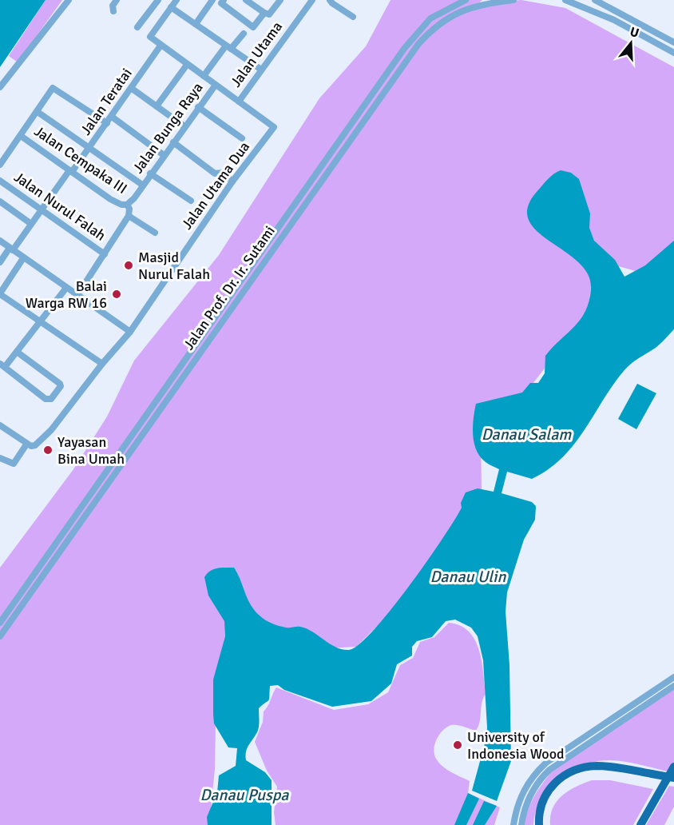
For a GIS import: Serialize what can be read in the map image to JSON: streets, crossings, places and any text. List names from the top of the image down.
{
  "streets": {
    "street": [
      "Jalan Utama",
      "Jalan Teratai",
      "Jalan Bunga Raya",
      "Jalan Cempaka III",
      "Jalan Utama Dua",
      "Jalan Nurul Falah",
      "Jalan Prof. Dr. Ir. Sutami"
    ]
  },
  "crossings": [
    ["Jalan Utama", "Jalan Utama Dua"],
    ["Jalan Teratai", "Jalan Bunga Raya"],
    ["Jalan Teratai", "Jalan Cempaka III"],
    ["Jalan Teratai", "Jalan Nurul Falah"],
    ["Jalan Bunga Raya", "Jalan Cempaka III"],
    ["Jalan Bunga Raya", "Jalan Utama Dua"]
  ],
  "water": ["Danau Salam", "Danau Ulin", "Danau Puspa"],
  "places": [
    "Masjid Nurul Falah",
    "Balai Warga RW 16",
    "Yayasan Bina Umah",
    "University of Indonesia Wood"
  ],
  "north": "top"
}
